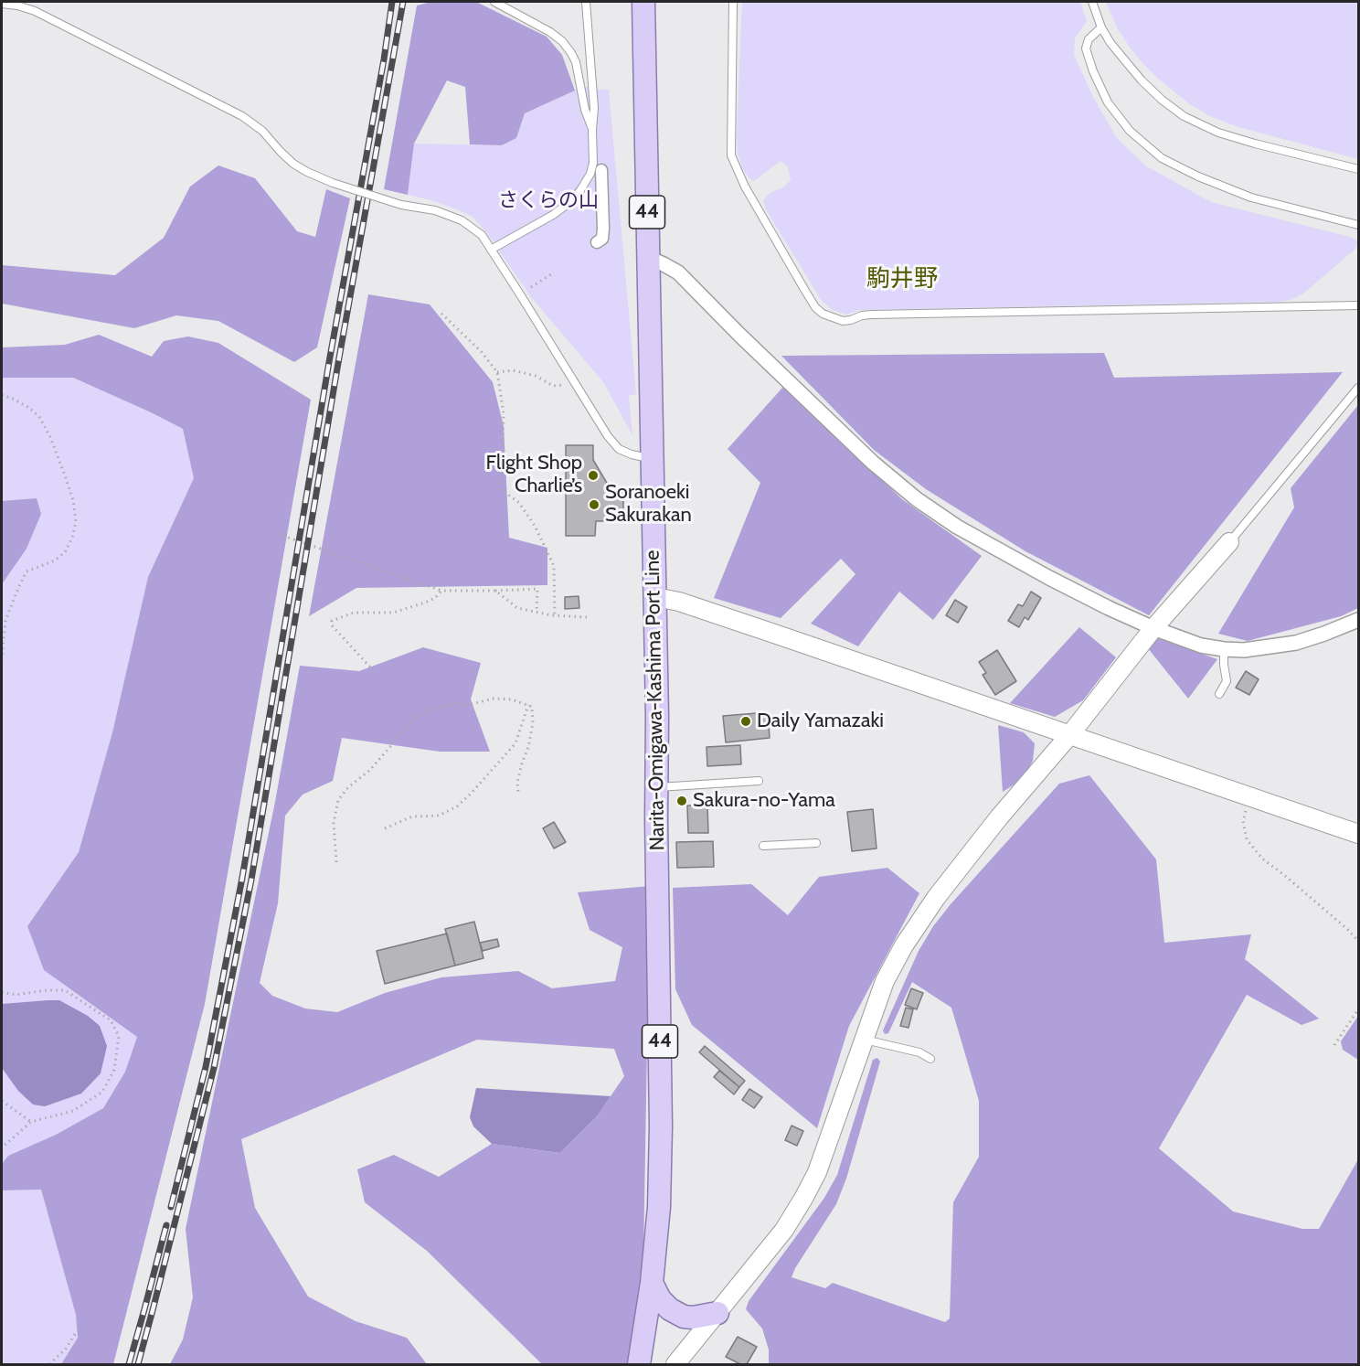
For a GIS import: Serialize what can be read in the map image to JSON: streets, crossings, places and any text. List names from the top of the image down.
{
  "streets": {
    "main road": ["44", "Narita-Omigawa-Kashima Port Line"]
  },
  "districts": ["駒井野"],
  "parks": ["さくらの山"],
  "places": [
    "Flight Shop Charlie’s",
    "Soranoeki Sakurakan",
    "Daily Yamazaki",
    "Sakura-no-Yama"
  ]
}
